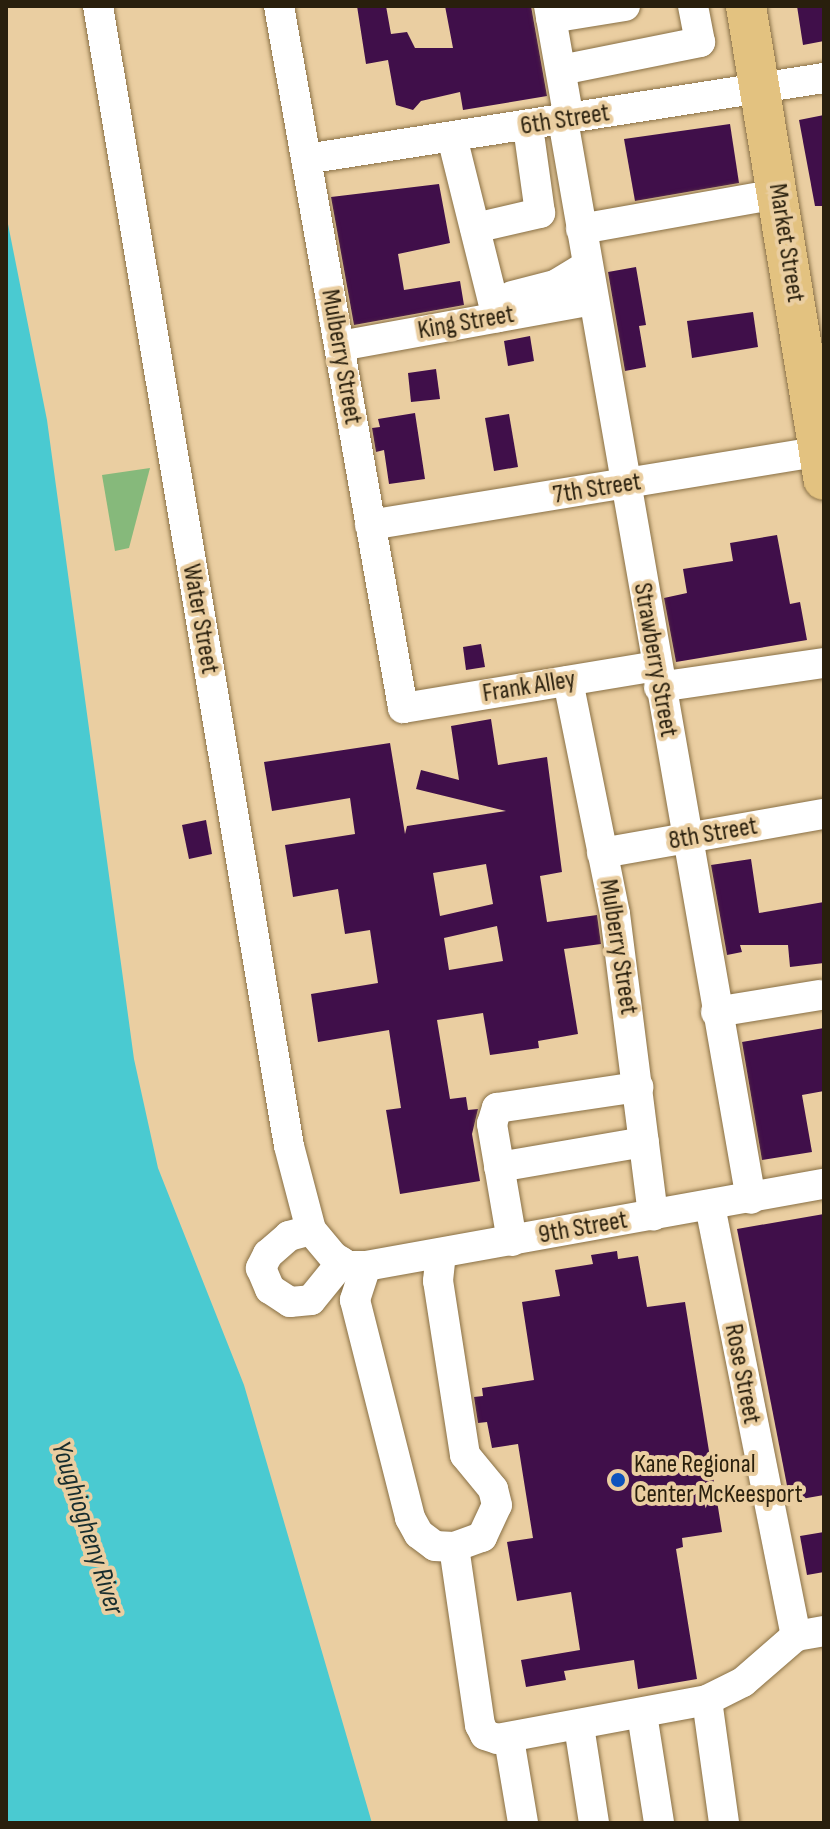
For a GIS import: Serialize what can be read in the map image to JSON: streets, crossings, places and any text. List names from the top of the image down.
{
  "streets": {
    "main road": ["Market Street"],
    "street": [
      "6th Street",
      "King Street",
      "Mulberry Street",
      "7th Street",
      "Water Street",
      "Strawberry Street",
      "Frank Alley",
      "8th Street",
      "9th Street",
      "Rose Street"
    ]
  },
  "crossings": [
    ["6th Street", "Market Street"],
    ["6th Street", "Mulberry Street"],
    ["6th Street", "Strawberry Street"],
    ["Market Street", "7th Street"],
    ["King Street", "Mulberry Street"],
    ["King Street", "Strawberry Street"],
    ["Mulberry Street", "7th Street"],
    ["Mulberry Street", "Frank Alley"],
    ["Mulberry Street", "8th Street"],
    ["Mulberry Street", "9th Street"],
    ["7th Street", "Strawberry Street"],
    ["Water Street", "9th Street"],
    ["Strawberry Street", "Frank Alley"],
    ["Strawberry Street", "8th Street"],
    ["Strawberry Street", "9th Street"],
    ["9th Street", "Rose Street"]
  ],
  "water": ["Youghiogheny River"],
  "places": ["Kane Regional Center McKeesport"]
}
